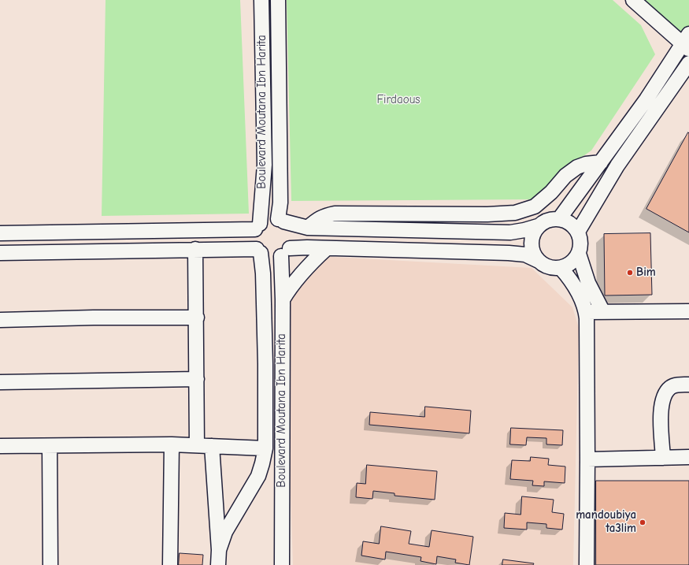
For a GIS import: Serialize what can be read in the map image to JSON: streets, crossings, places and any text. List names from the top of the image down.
{
  "streets": {
    "street": ["Boulevard Moutana Ibn Harita"]
  },
  "parks": ["Firdaous"],
  "places": ["Bim", "mandoubiya ta3lim"]
}
